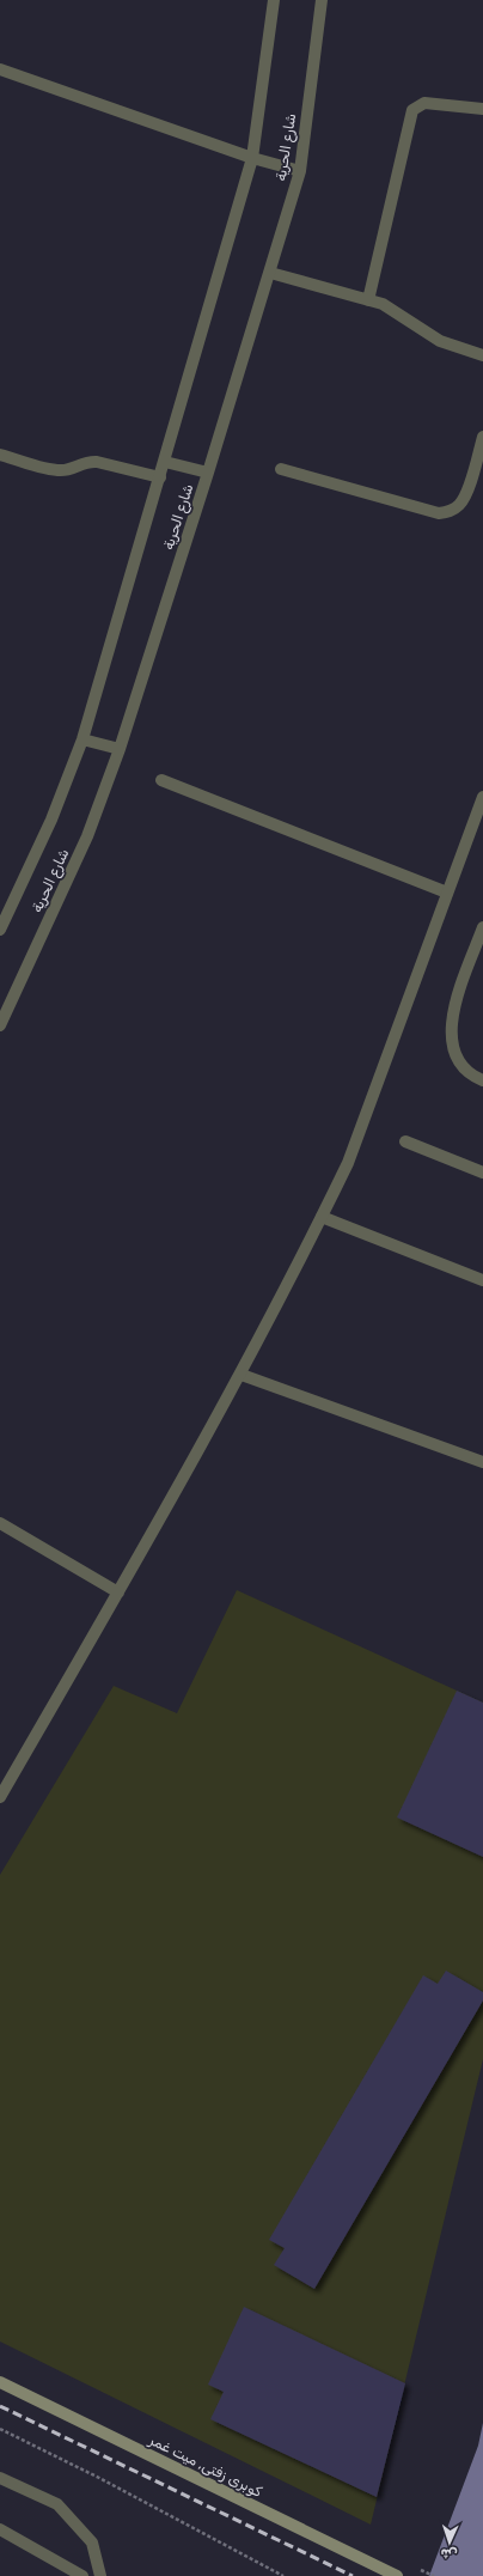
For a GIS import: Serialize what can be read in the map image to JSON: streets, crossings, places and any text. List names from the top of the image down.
{
  "streets": {
    "main road": ["كوبرى زفتى, ميت غمر"],
    "street": ["شارع الحرية"]
  },
  "north": "bottom"
}
